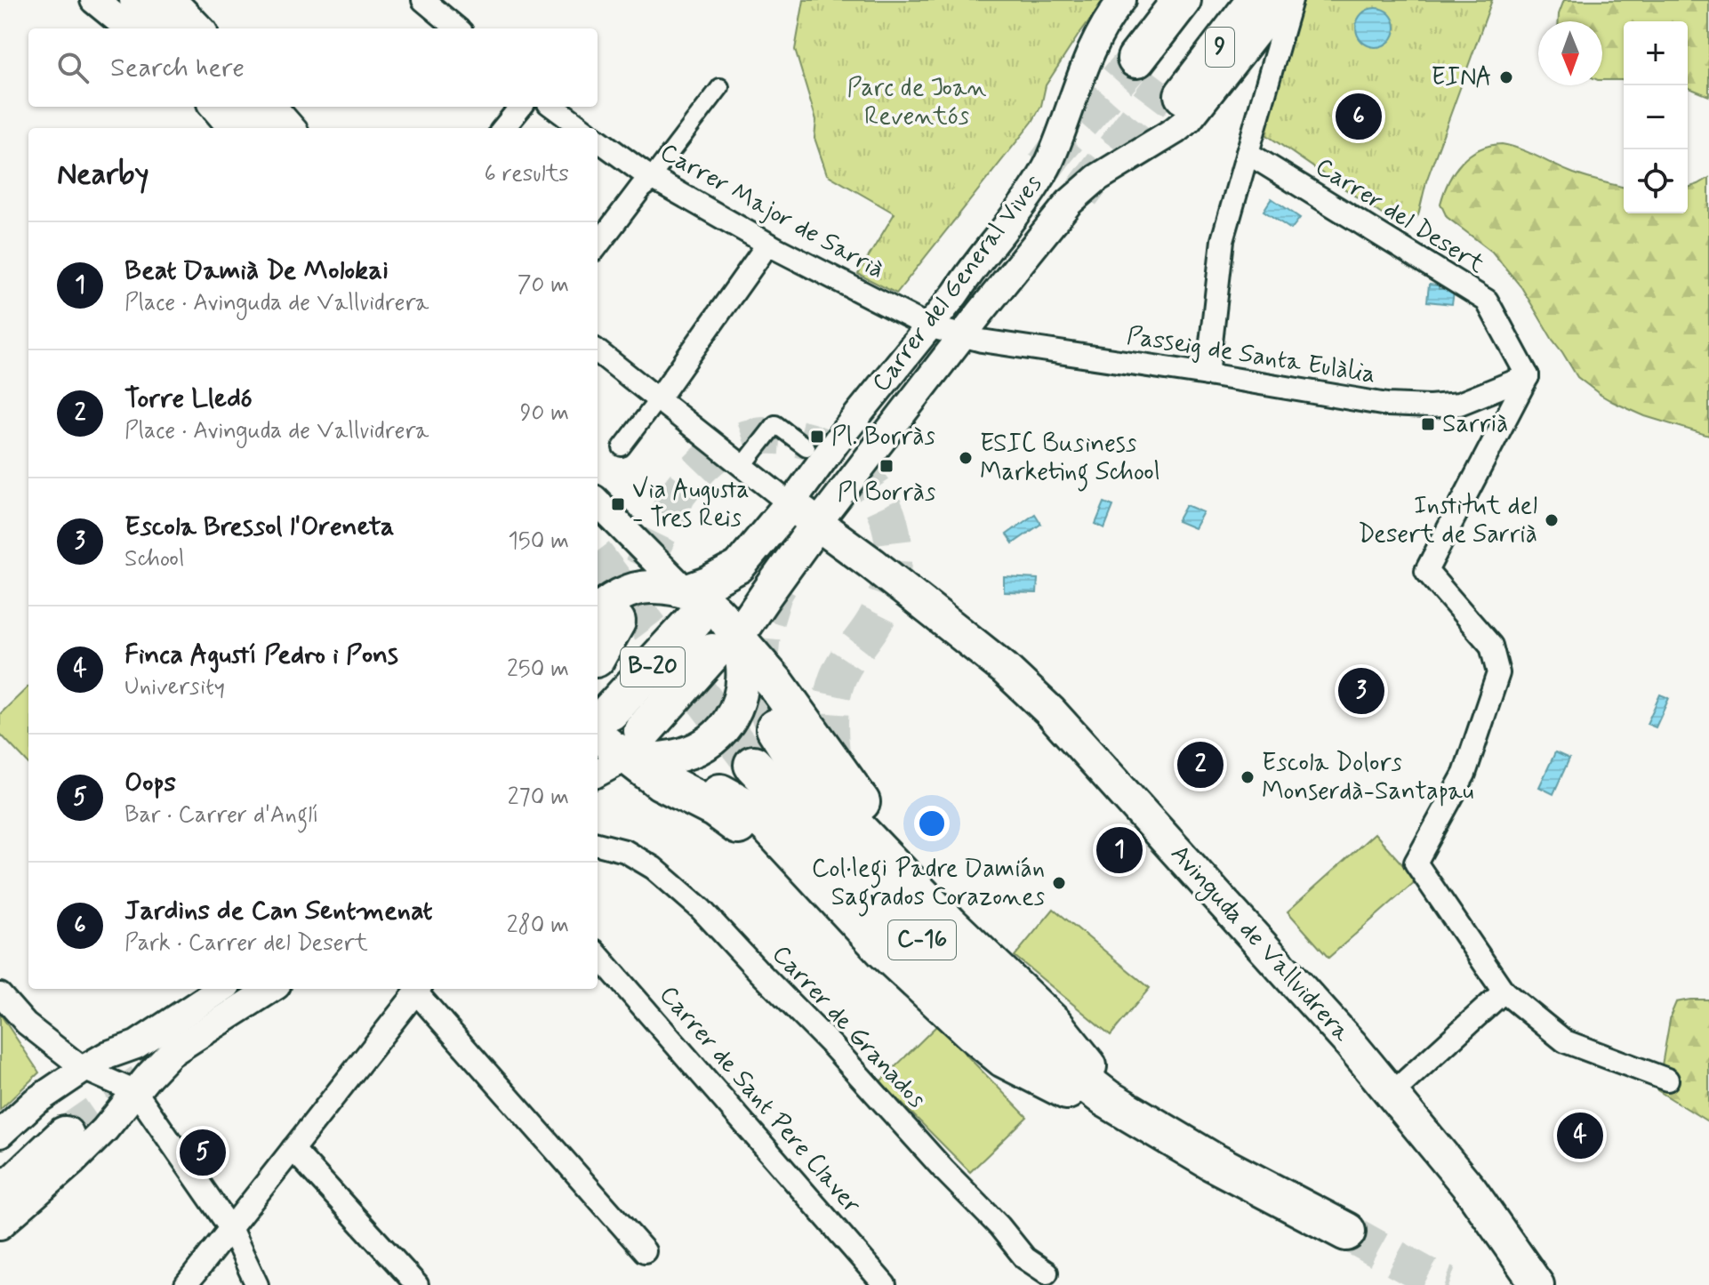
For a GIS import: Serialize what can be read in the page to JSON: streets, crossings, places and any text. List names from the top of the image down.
{
  "streets": {
    "highway": ["9", "B-20", "C-16"],
    "main road": ["Carrer del General Vives", "Avinguda de Vallvidrera"],
    "street": [
      "Carrer Major de Sarrià",
      "Carrer del Desert",
      "Passeig de Santa Eulàlia",
      "Carrer de Granados",
      "Carrer de Sant Pere Claver"
    ]
  },
  "crossings": [
    ["Carrer Major de Sarrià", "Carrer del General Vives"],
    ["Carrer Major de Sarrià", "Passeig de Santa Eulàlia"],
    ["Carrer del Desert", "Passeig de Santa Eulàlia"],
    ["Carrer del General Vives", "Passeig de Santa Eulàlia"],
    ["Carrer del General Vives", "B-20"],
    ["Carrer del General Vives", "Avinguda de Vallvidrera"]
  ],
  "parks": ["Parc de Joan Reventós"],
  "places": {
    "other": [
      "EINA",
      "ESIC Business Marketing School",
      "Institut del Desert de Sarrià",
      "Escola Dolors Monserdà-Santapau",
      "Col·legi Padre Damián Sagrados Corazones"
    ],
    "transit": [
      "Sarrià",
      "Pl. Borràs",
      "Pl Borràs",
      "Via Augusta - Tres Reis"
    ]
  },
  "north": "bottom",
  "page": {
    "map_buttons": ["+", "−"],
    "search": "Search here",
    "pins": [
      "6",
      "3",
      "2",
      "1",
      "4",
      "5"
    ],
    "heading": ["Nearby", "6 results"],
    "list": [
      {
        "mark": "1",
        "name": "Beat Damià De Molokai",
        "note": "Place · Avinguda de Vallvidrera",
        "value": "70 m"
      },
      {
        "mark": "2",
        "name": "Torre Lledó",
        "note": "Place · Avinguda de Vallvidrera",
        "value": "90 m"
      },
      {
        "mark": "3",
        "name": "Escola Bressol l'Oreneta",
        "note": "School",
        "value": "150 m"
      },
      {
        "mark": "4",
        "name": "Finca Agustí Pedro i Pons",
        "note": "University",
        "value": "250 m"
      },
      {
        "mark": "5",
        "name": "Oops",
        "note": "Bar · Carrer d'Anglí",
        "value": "270 m"
      },
      {
        "mark": "6",
        "name": "Jardins de Can Sentmenat",
        "note": "Park · Carrer del Desert",
        "value": "280 m"
      }
    ]
  }
}
